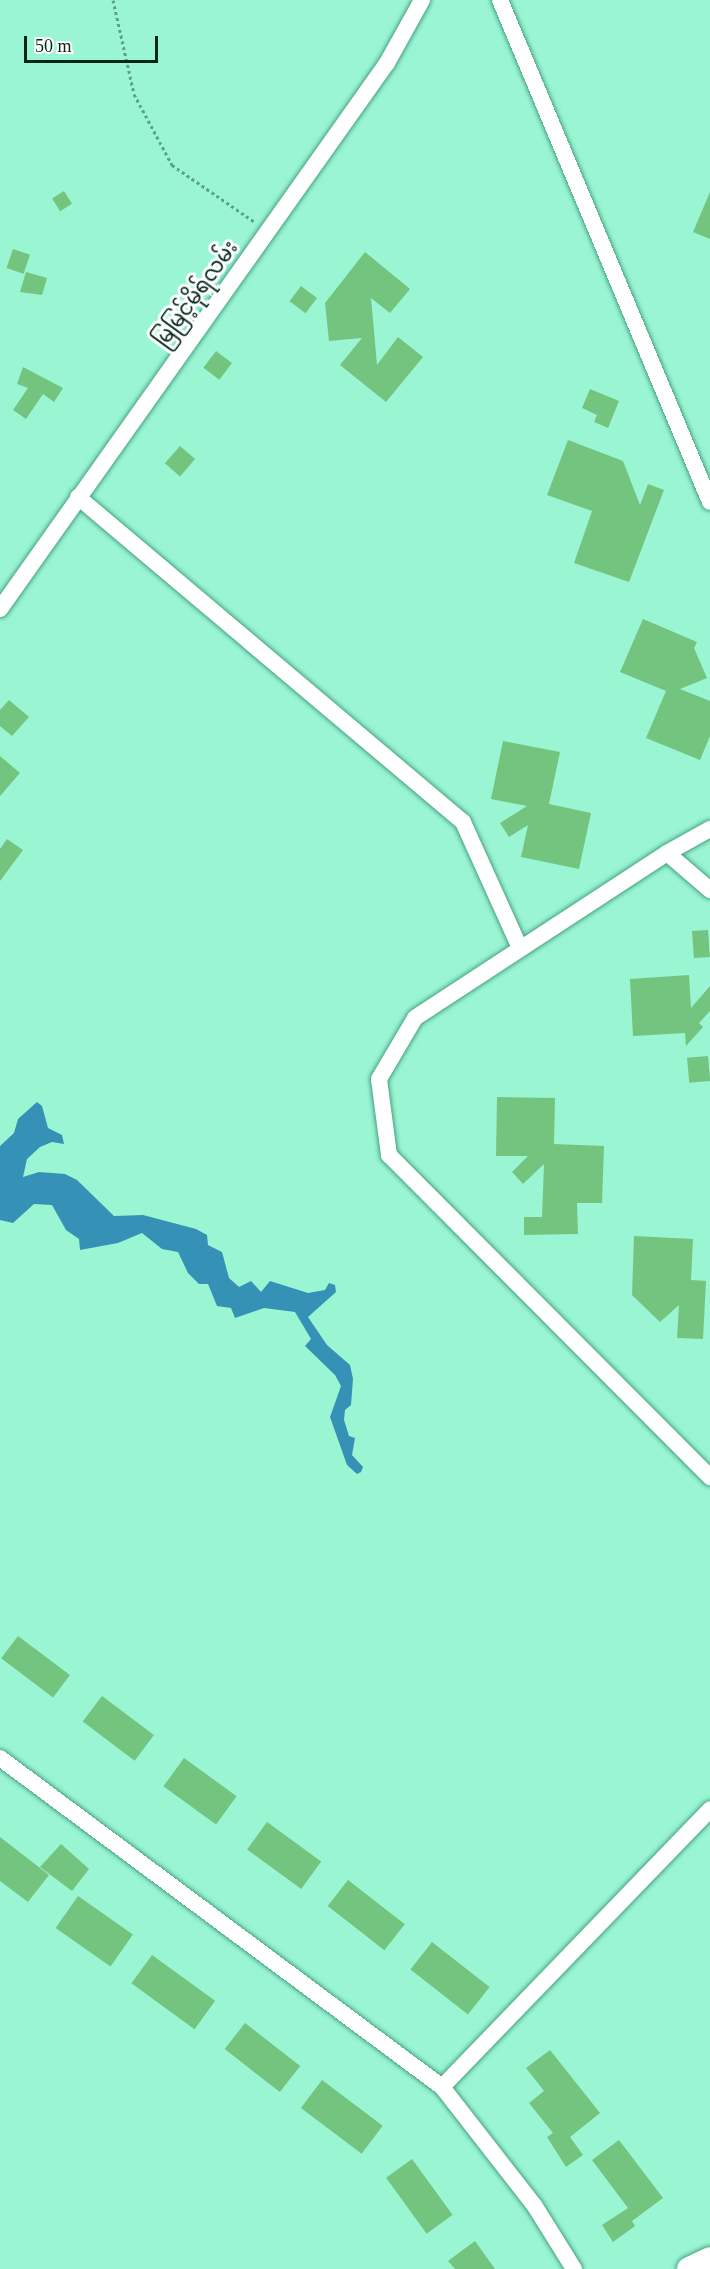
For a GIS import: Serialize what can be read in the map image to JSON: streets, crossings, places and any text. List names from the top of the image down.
{
  "streets": {
    "street": ["မြမြင့်မိုရ်လမ်း"]
  },
  "scale_bar": "50 m"
}
